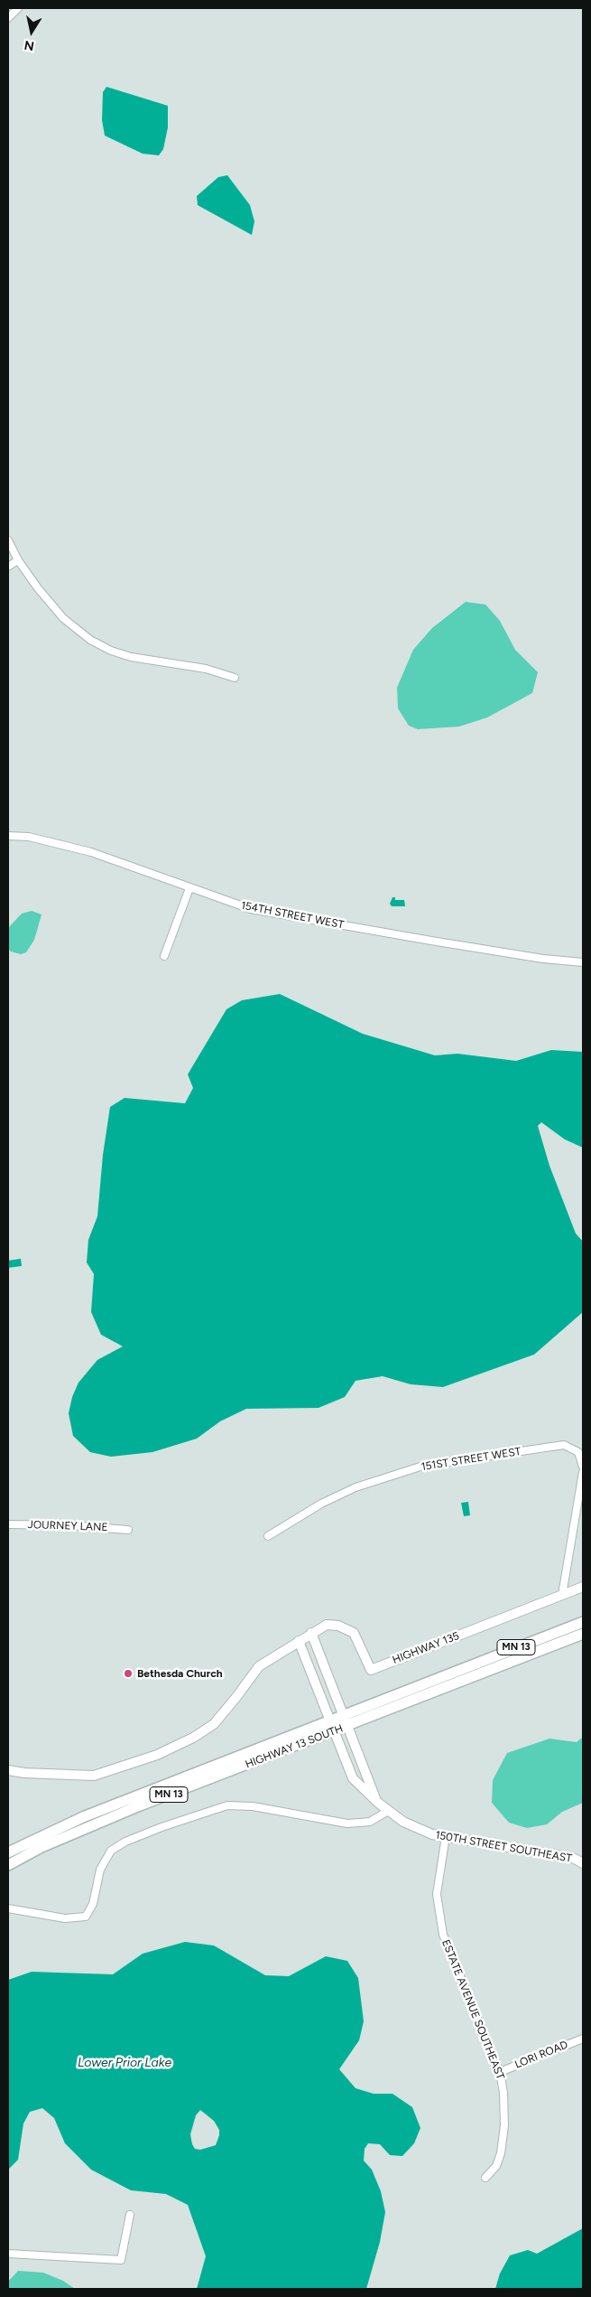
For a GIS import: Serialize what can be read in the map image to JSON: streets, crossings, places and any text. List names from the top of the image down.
{
  "streets": {
    "main road": ["MN 13", "HIGHWAY 13 SOUTH"],
    "street": [
      "154TH STREET WEST",
      "151ST STREET WEST",
      "JOURNEY LANE",
      "HIGHWAY 135",
      "150TH STREET SOUTHEAST",
      "ESTATE AVENUE SOUTHEAST",
      "LORI ROAD"
    ]
  },
  "crossings": [
    ["HIGHWAY 13 SOUTH", "150TH STREET SOUTHEAST"],
    ["150TH STREET SOUTHEAST", "ESTATE AVENUE SOUTHEAST"],
    ["ESTATE AVENUE SOUTHEAST", "LORI ROAD"]
  ],
  "water": ["Lower Prior Lake"],
  "places": ["Bethesda Church"],
  "north": "bottom"
}
